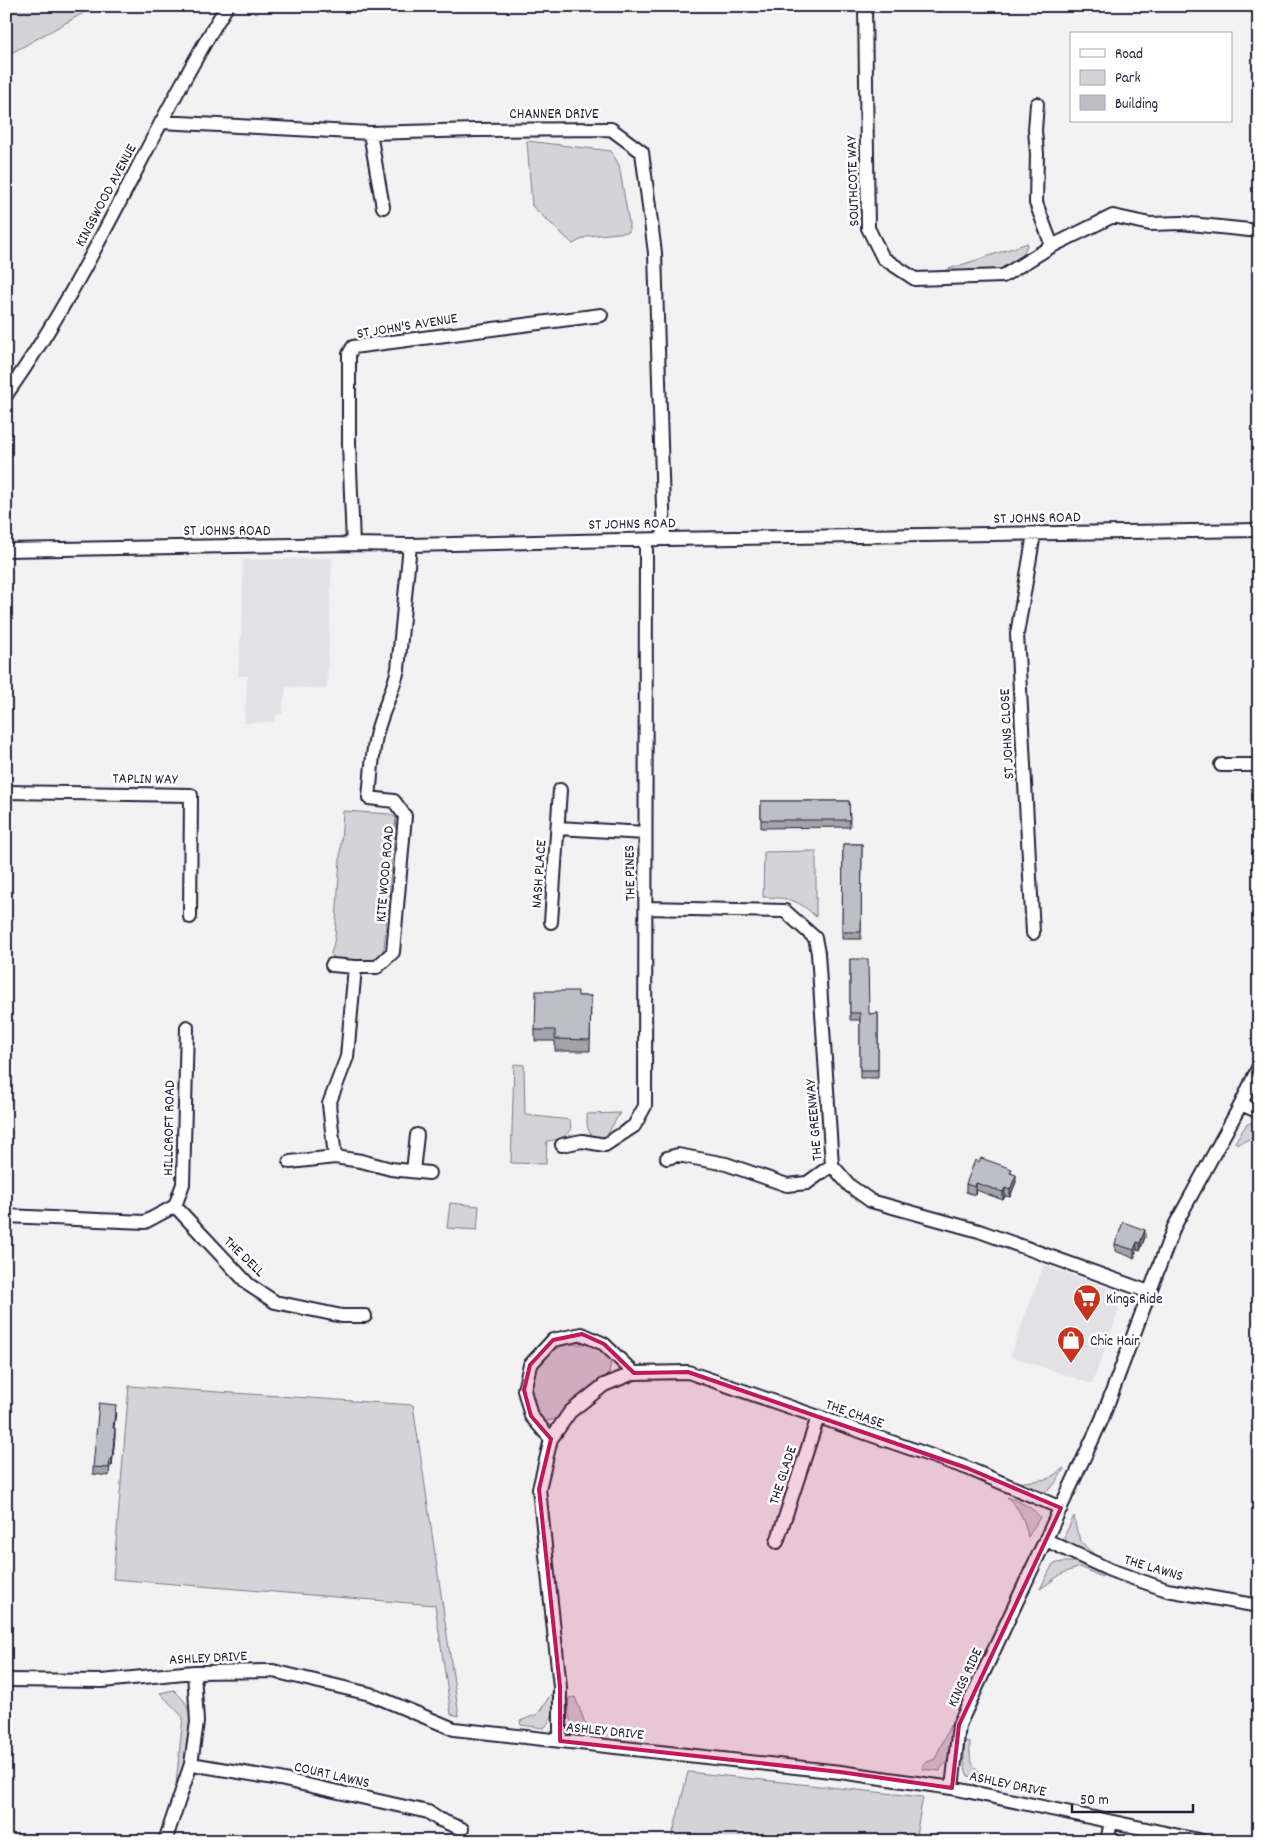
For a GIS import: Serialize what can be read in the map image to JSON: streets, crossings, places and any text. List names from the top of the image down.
{
  "streets": {
    "street": [
      "CHANNER DRIVE",
      "SOUTHCOTE WAY",
      "KINGSWOOD AVENUE",
      "ST JOHN'S AVENUE",
      "ST JOHNS ROAD",
      "ST JOHNS CLOSE",
      "TAPLIN WAY",
      "THE PINES",
      "KITE WOOD ROAD",
      "NASH PLACE",
      "THE GREENWAY",
      "HILLCROFT ROAD",
      "THE DELL",
      "THE CHASE",
      "THE GLADE",
      "THE LAWNS",
      "ASHLEY DRIVE",
      "KINGS RIDE",
      "COURT LAWNS"
    ]
  },
  "crossings": [
    ["CHANNER DRIVE", "KINGSWOOD AVENUE"],
    ["CHANNER DRIVE", "ST JOHNS ROAD"],
    ["ST JOHN'S AVENUE", "ST JOHNS ROAD"],
    ["ST JOHNS ROAD", "ST JOHNS CLOSE"],
    ["ST JOHNS ROAD", "THE PINES"],
    ["ST JOHNS ROAD", "KITE WOOD ROAD"],
    ["THE PINES", "NASH PLACE"],
    ["THE PINES", "THE GREENWAY"],
    ["THE GREENWAY", "KINGS RIDE"],
    ["HILLCROFT ROAD", "THE DELL"],
    ["THE CHASE", "THE GLADE"],
    ["THE CHASE", "ASHLEY DRIVE"],
    ["THE CHASE", "KINGS RIDE"],
    ["THE LAWNS", "KINGS RIDE"],
    ["ASHLEY DRIVE", "KINGS RIDE"]
  ],
  "places": {
    "supermarket": ["Kings Ride"],
    "shop": ["Chic Hair"]
  },
  "legend": ["Road", "Park", "Building"],
  "scale_bar": "50 m"
}
